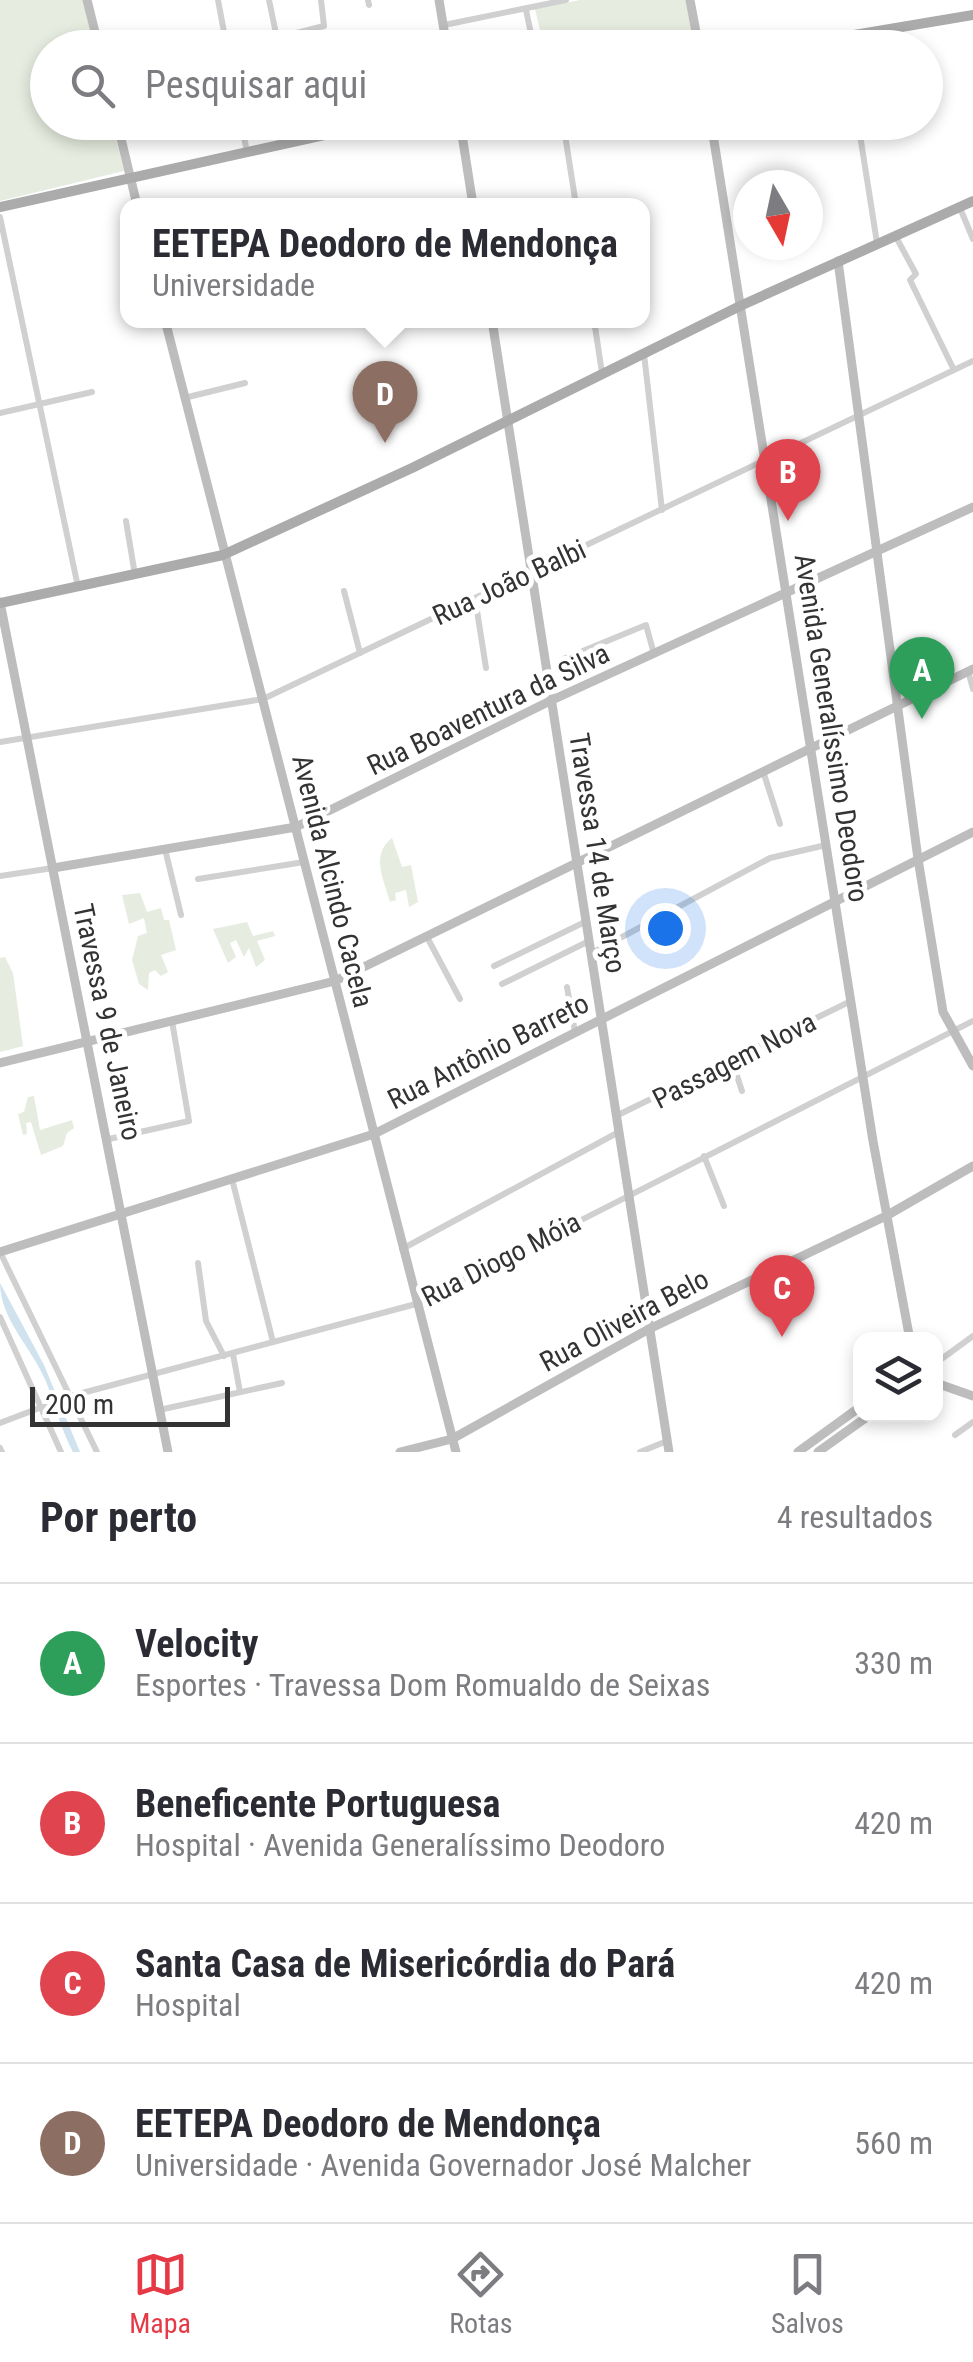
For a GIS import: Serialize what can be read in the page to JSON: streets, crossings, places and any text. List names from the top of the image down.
{
  "streets": {
    "street": [
      "Rua João Balbi",
      "Rua Boaventura da Silva",
      "Avenida Generalíssimo Deodoro",
      "Travessa 14 de Março",
      "Avenida Alcindo Cacela",
      "Travessa 9 de Janeiro",
      "Rua Antônio Barreto",
      "Passagem Nova",
      "Rua Diogo Móia",
      "Rua Oliveira Belo"
    ]
  },
  "crossings": [
    ["Rua João Balbi", "Avenida Generalíssimo Deodoro"],
    ["Rua João Balbi", "Travessa 14 de Março"],
    ["Rua João Balbi", "Avenida Alcindo Cacela"],
    ["Rua João Balbi", "Travessa 9 de Janeiro"],
    ["Rua Boaventura da Silva", "Avenida Generalíssimo Deodoro"],
    ["Rua Boaventura da Silva", "Travessa 14 de Março"],
    ["Rua Boaventura da Silva", "Avenida Alcindo Cacela"],
    ["Rua Boaventura da Silva", "Travessa 9 de Janeiro"],
    ["Avenida Generalíssimo Deodoro", "Rua Antônio Barreto"],
    ["Avenida Generalíssimo Deodoro", "Passagem Nova"],
    ["Avenida Generalíssimo Deodoro", "Rua Diogo Móia"],
    ["Avenida Generalíssimo Deodoro", "Rua Oliveira Belo"],
    ["Travessa 14 de Março", "Rua Antônio Barreto"],
    ["Travessa 14 de Março", "Passagem Nova"],
    ["Travessa 14 de Março", "Rua Diogo Móia"],
    ["Travessa 14 de Março", "Rua Oliveira Belo"],
    ["Avenida Alcindo Cacela", "Rua Antônio Barreto"],
    ["Avenida Alcindo Cacela", "Rua Diogo Móia"],
    ["Avenida Alcindo Cacela", "Rua Oliveira Belo"],
    ["Travessa 9 de Janeiro", "Rua Antônio Barreto"],
    ["Travessa 9 de Janeiro", "Rua Diogo Móia"]
  ],
  "scale_bar": "200 m",
  "north": "bottom",
  "page": {
    "search": "Pesquisar aqui",
    "popup": ["EETEPA Deodoro de Mendonça", "Universidade"],
    "pins": [
      "D",
      "B",
      "A",
      "C"
    ],
    "scale": "200 m",
    "heading": ["Por perto", "4 resultados"],
    "list": [
      {
        "mark": "A",
        "name": "Velocity",
        "note": "Esportes · Travessa Dom Romualdo de Seixas",
        "value": "330 m"
      },
      {
        "mark": "B",
        "name": "Beneficente Portuguesa",
        "note": "Hospital · Avenida Generalíssimo Deodoro",
        "value": "420 m"
      },
      {
        "mark": "C",
        "name": "Santa Casa de Misericórdia do Pará",
        "note": "Hospital",
        "value": "420 m"
      },
      {
        "mark": "D",
        "name": "EETEPA Deodoro de Mendonça",
        "note": "Universidade · Avenida Governador José Malcher",
        "value": "560 m"
      }
    ],
    "nav": ["Mapa", "Rotas", "Salvos"]
  }
}
